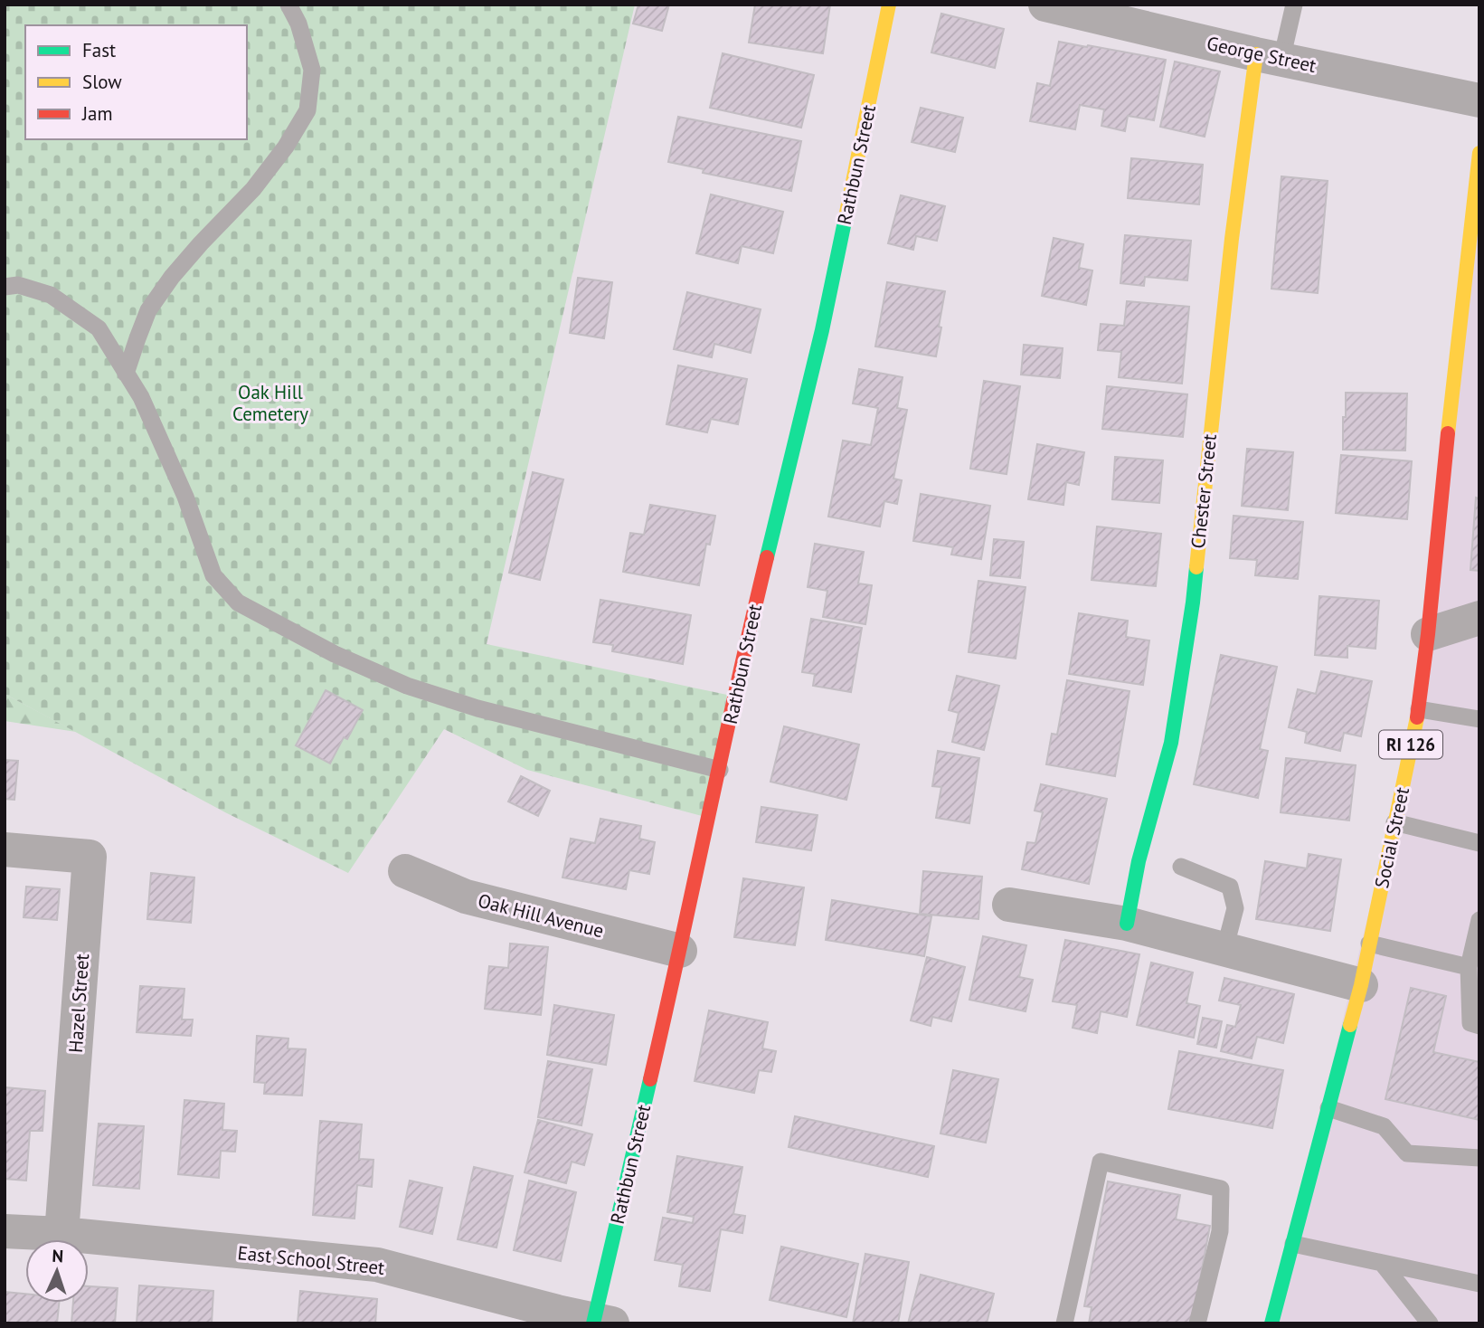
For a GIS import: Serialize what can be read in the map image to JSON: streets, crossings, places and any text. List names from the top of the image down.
{
  "streets": {
    "main road": [
      "Rathbun Street",
      "Chester Street",
      "RI 126",
      "Social Street"
    ],
    "street": [
      "George Street",
      "Oak Hill Avenue",
      "Hazel Street",
      "East School Street"
    ]
  },
  "crossings": [
    ["George Street", "Chester Street"],
    ["Rathbun Street", "Oak Hill Avenue"],
    ["Rathbun Street", "East School Street"],
    ["Hazel Street", "East School Street"]
  ],
  "parks": ["Oak Hill Cemetery"],
  "legend": ["Fast", "Slow", "Jam"],
  "north": "top"
}
